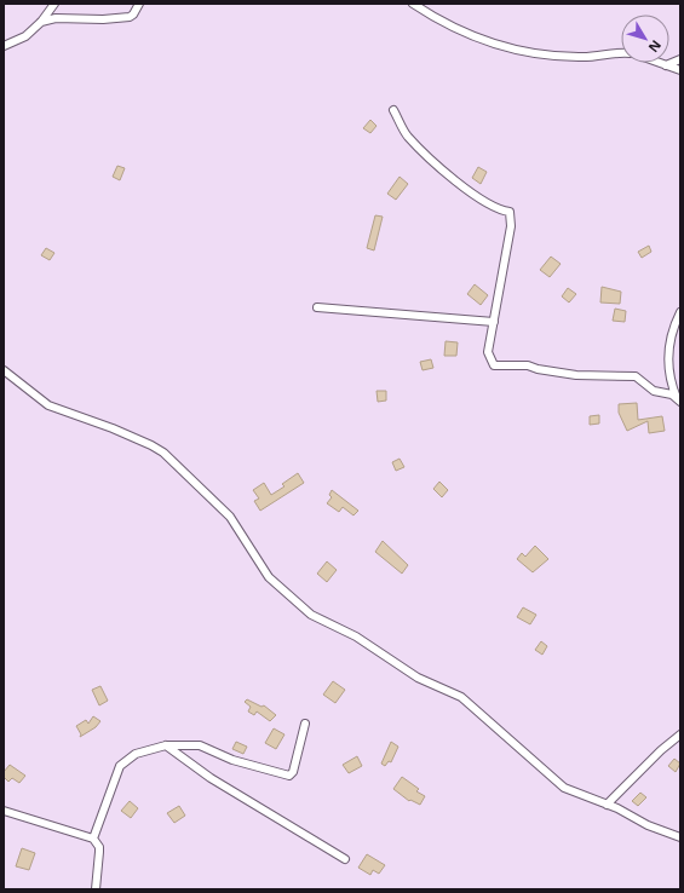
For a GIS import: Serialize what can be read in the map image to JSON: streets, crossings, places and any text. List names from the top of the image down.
{
  "north": "bottom right"
}
